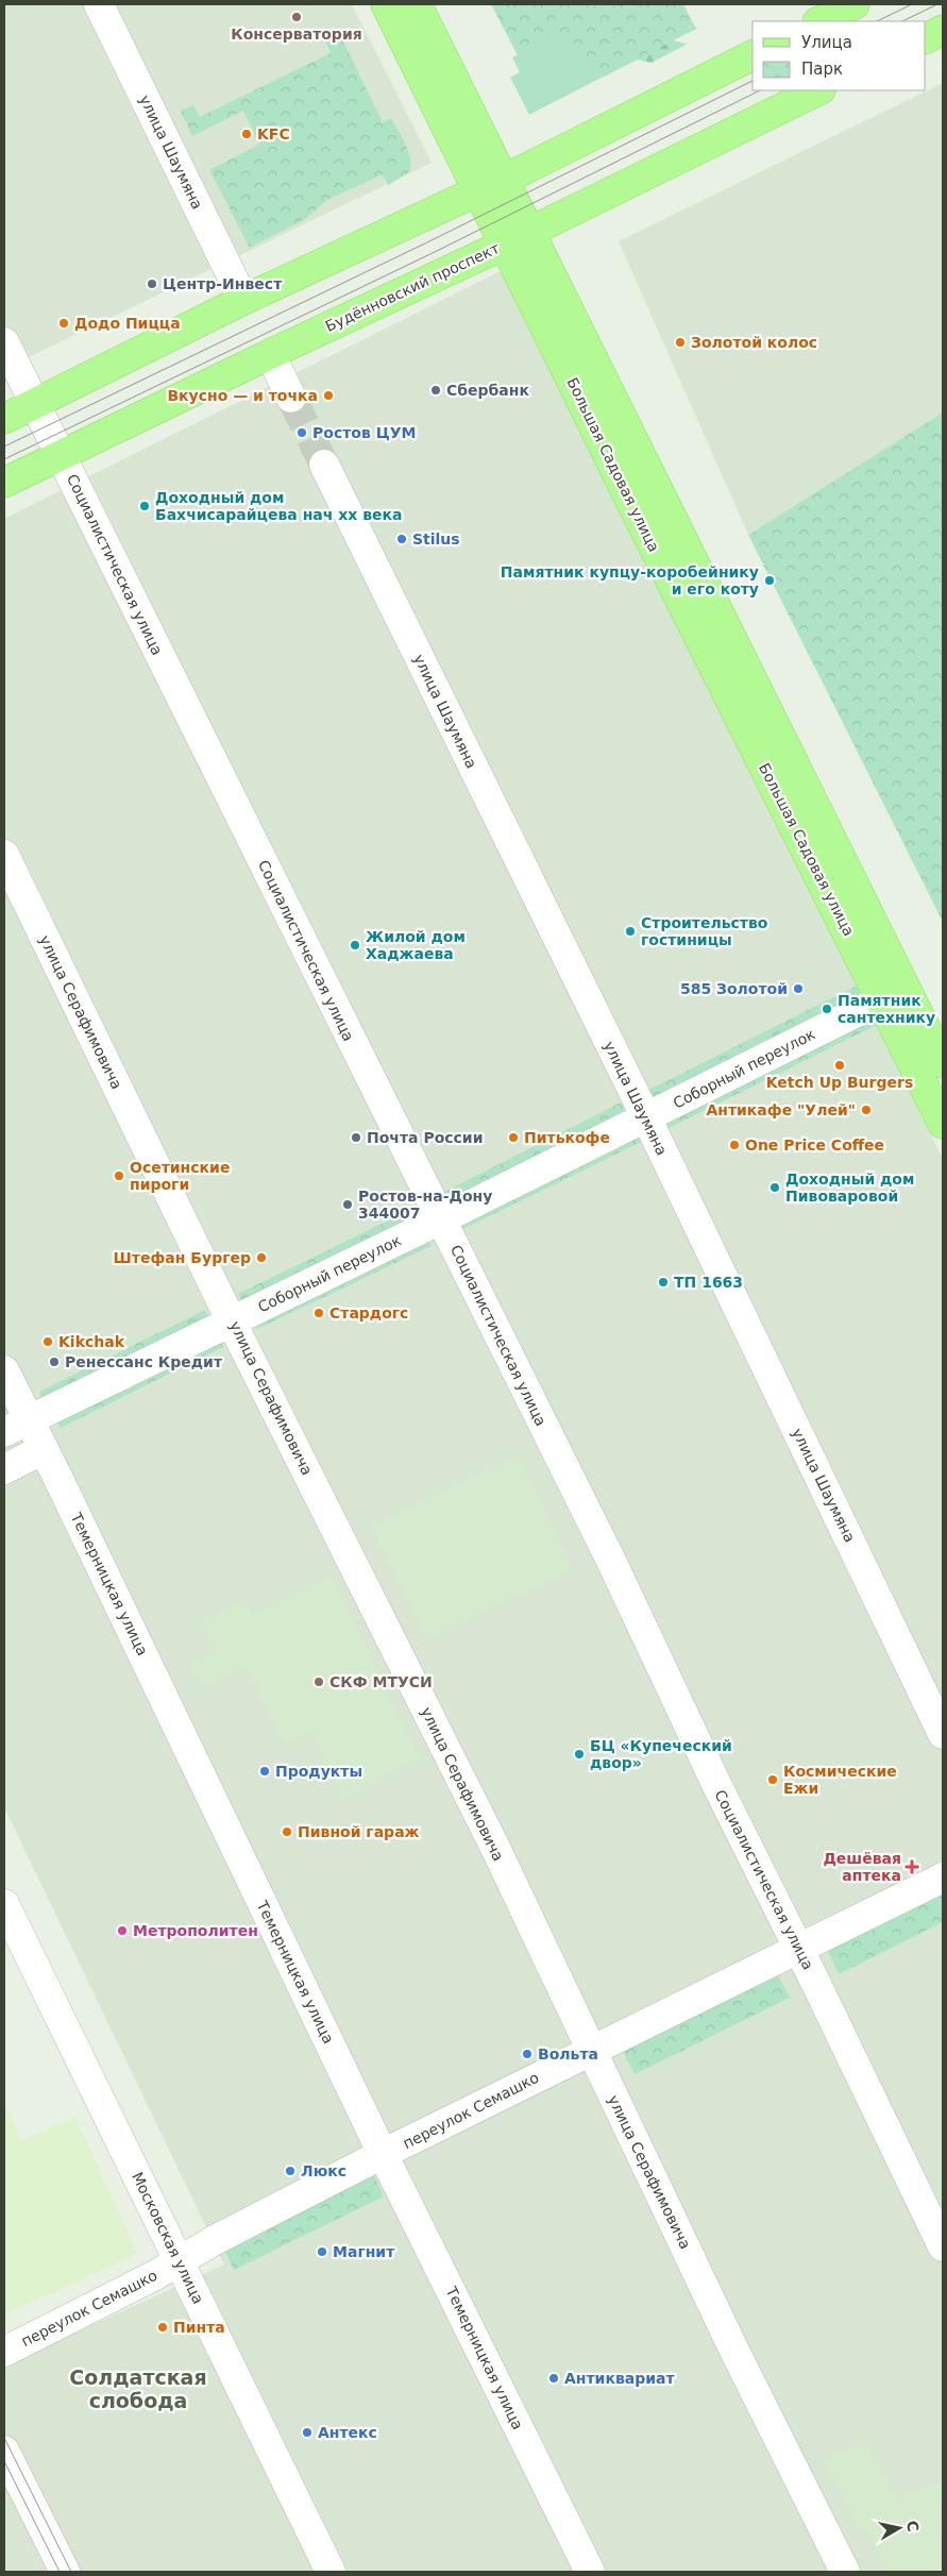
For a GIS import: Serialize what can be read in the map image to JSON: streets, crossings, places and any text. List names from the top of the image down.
{
  "streets": {
    "main road": ["Будённовский проспект", "Большая Садовая улица"],
    "street": [
      "улица Шаумяна",
      "Социалистическая улица",
      "улица Серафимовича",
      "Соборный переулок",
      "Темерницкая улица",
      "переулок Семашко",
      "Московская улица"
    ]
  },
  "crossings": [
    ["улица Шаумяна", "Соборный переулок"],
    ["Будённовский проспект", "Большая Садовая улица"],
    ["Будённовский проспект", "Социалистическая улица"],
    ["Большая Садовая улица", "Соборный переулок"],
    ["Социалистическая улица", "Соборный переулок"],
    ["Социалистическая улица", "переулок Семашко"],
    ["улица Серафимовича", "Соборный переулок"],
    ["улица Серафимовича", "переулок Семашко"],
    ["Соборный переулок", "Темерницкая улица"],
    ["Темерницкая улица", "переулок Семашко"],
    ["переулок Семашко", "Московская улица"]
  ],
  "districts": ["Солдатская слобода"],
  "places": {
    "other": [
      "Консерватория",
      "KFC",
      "Центр-Инвест",
      "Додо Пицца",
      "Золотой колос",
      "Сбербанк",
      "Вкусно — и точка",
      "Ростов ЦУМ",
      "Доходный дом Бахчисарайцева нач xx века",
      "Stilus",
      "Памятник купцу-коробейнику и его коту",
      "Строительство гостиницы",
      "Жилой дом Хаджаева",
      "585 Золотой",
      "Памятник сантехнику",
      "Ketch Up Burgers",
      "Антикафе \"Улей\"",
      "Почта России",
      "Питькофе",
      "One Price Coffee",
      "Осетинские пироги",
      "Доходный дом Пивоваровой",
      "Ростов-на-Дону 344007",
      "Штефан Бургер",
      "ТП 1663",
      "Стардогс",
      "Kikchak",
      "Ренессанс Кредит",
      "СКФ МТУСИ",
      "БЦ «Купеческий двор»",
      "Продукты",
      "Космические Ежи",
      "Пивной гараж",
      "Метрополитен",
      "Вольта",
      "Люкс",
      "Магнит",
      "Пинта",
      "Антиквариат",
      "Антекс"
    ],
    "health": ["Дешёвая аптека"]
  },
  "legend": ["Улица", "Парк"],
  "north": "right"
}
